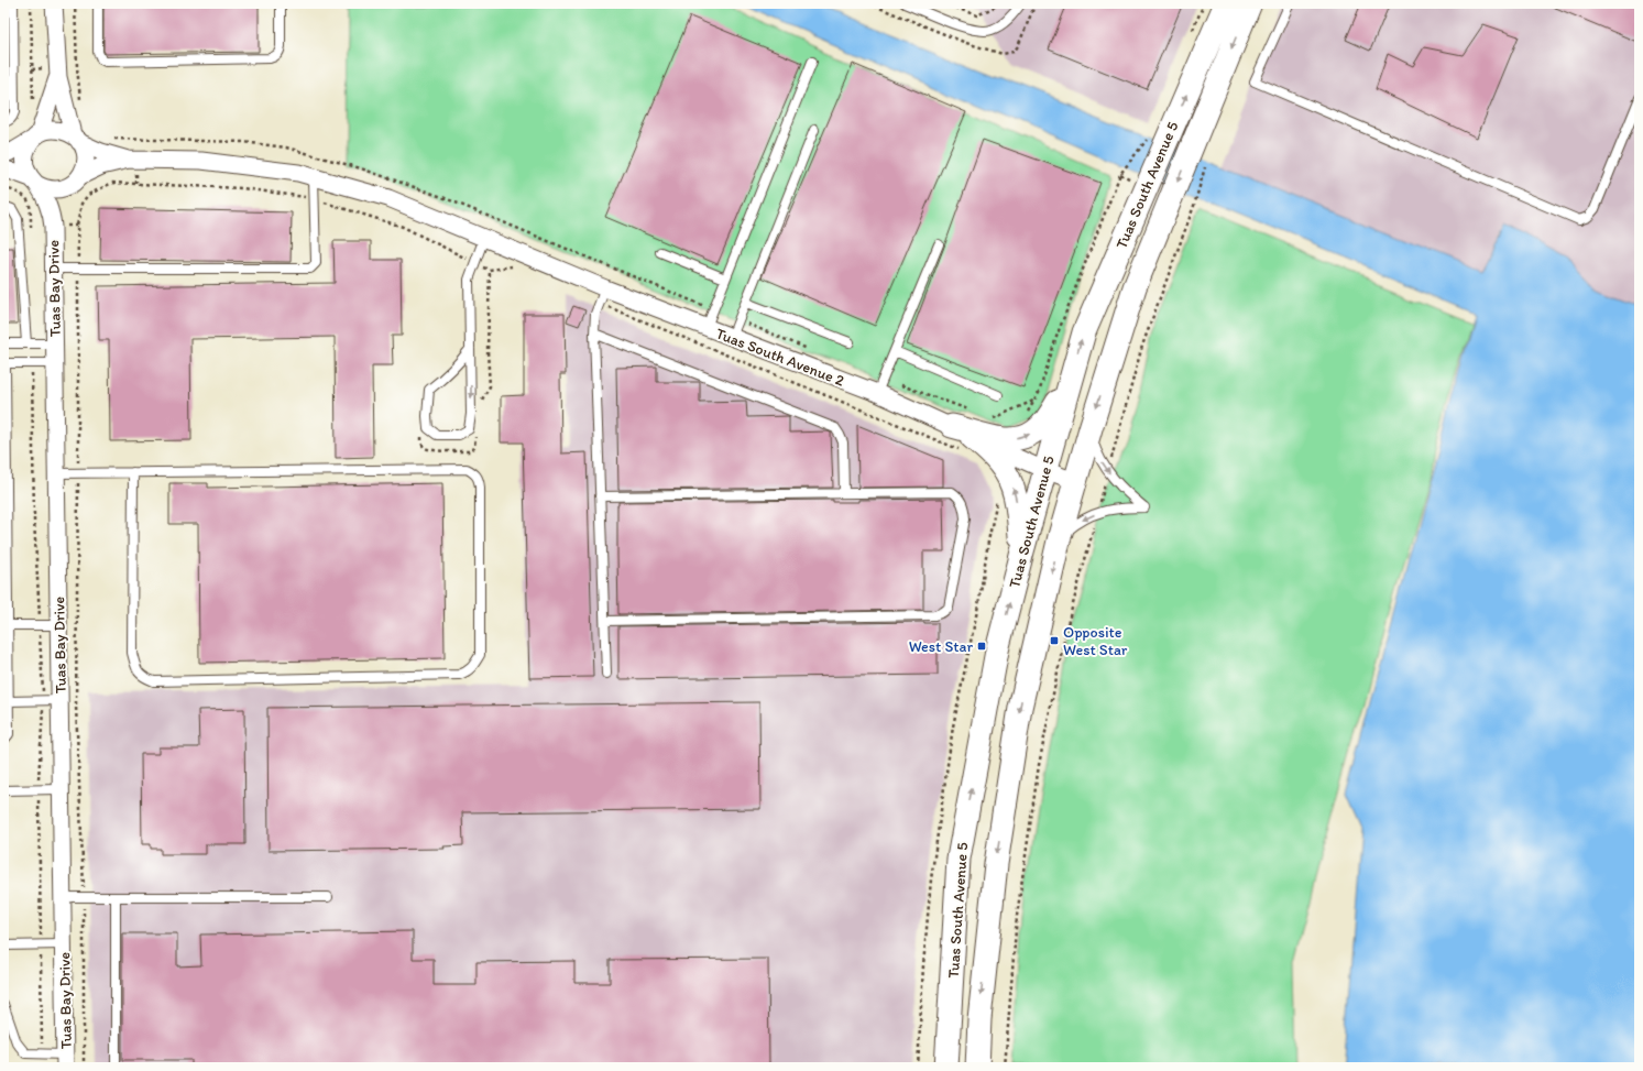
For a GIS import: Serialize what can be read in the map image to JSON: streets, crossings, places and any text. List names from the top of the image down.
{
  "streets": {
    "street": ["Tuas South Avenue 5", "Tuas Bay Drive", "Tuas South Avenue 2"]
  },
  "crossings": [
    ["Tuas South Avenue 5", "Tuas South Avenue 2"],
    ["Tuas Bay Drive", "Tuas South Avenue 2"]
  ],
  "places": {
    "transit": ["Opposite West Star", "West Star"]
  }
}
